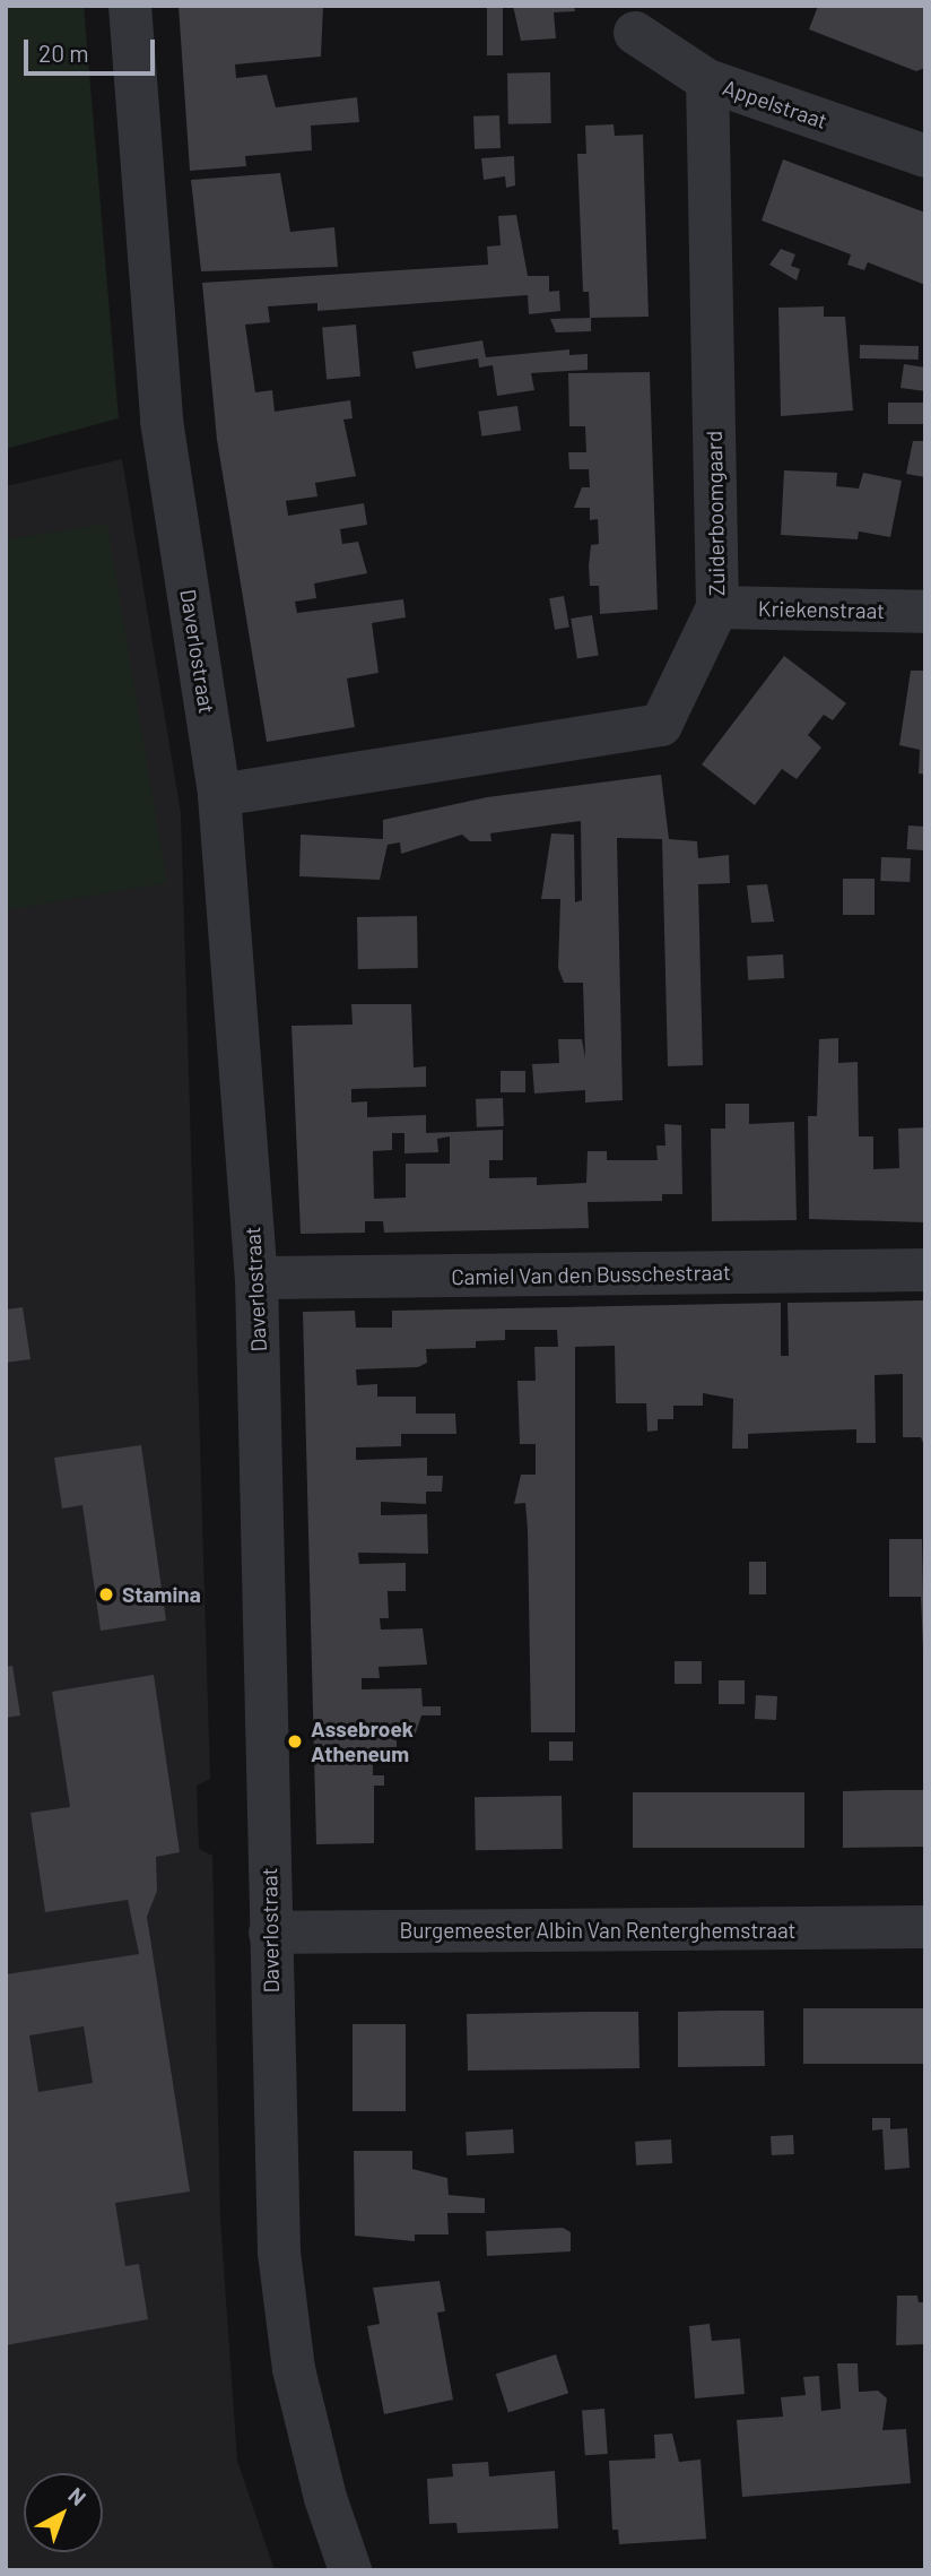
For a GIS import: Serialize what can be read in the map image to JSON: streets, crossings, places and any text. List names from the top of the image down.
{
  "streets": {
    "street": [
      "Appelstraat",
      "Zuiderboomgaard",
      "Kriekenstraat",
      "Daverlostraat",
      "Camiel Van den Busschestraat",
      "Burgemeester Albin Van Renterghemstraat"
    ]
  },
  "crossings": [
    ["Appelstraat", "Zuiderboomgaard"],
    ["Zuiderboomgaard", "Kriekenstraat"],
    ["Zuiderboomgaard", "Daverlostraat"],
    ["Daverlostraat", "Camiel Van den Busschestraat"],
    ["Daverlostraat", "Burgemeester Albin Van Renterghemstraat"]
  ],
  "places": ["Stamina", "Assebroek Atheneum"],
  "scale_bar": "20 m",
  "north": "top right"
}
